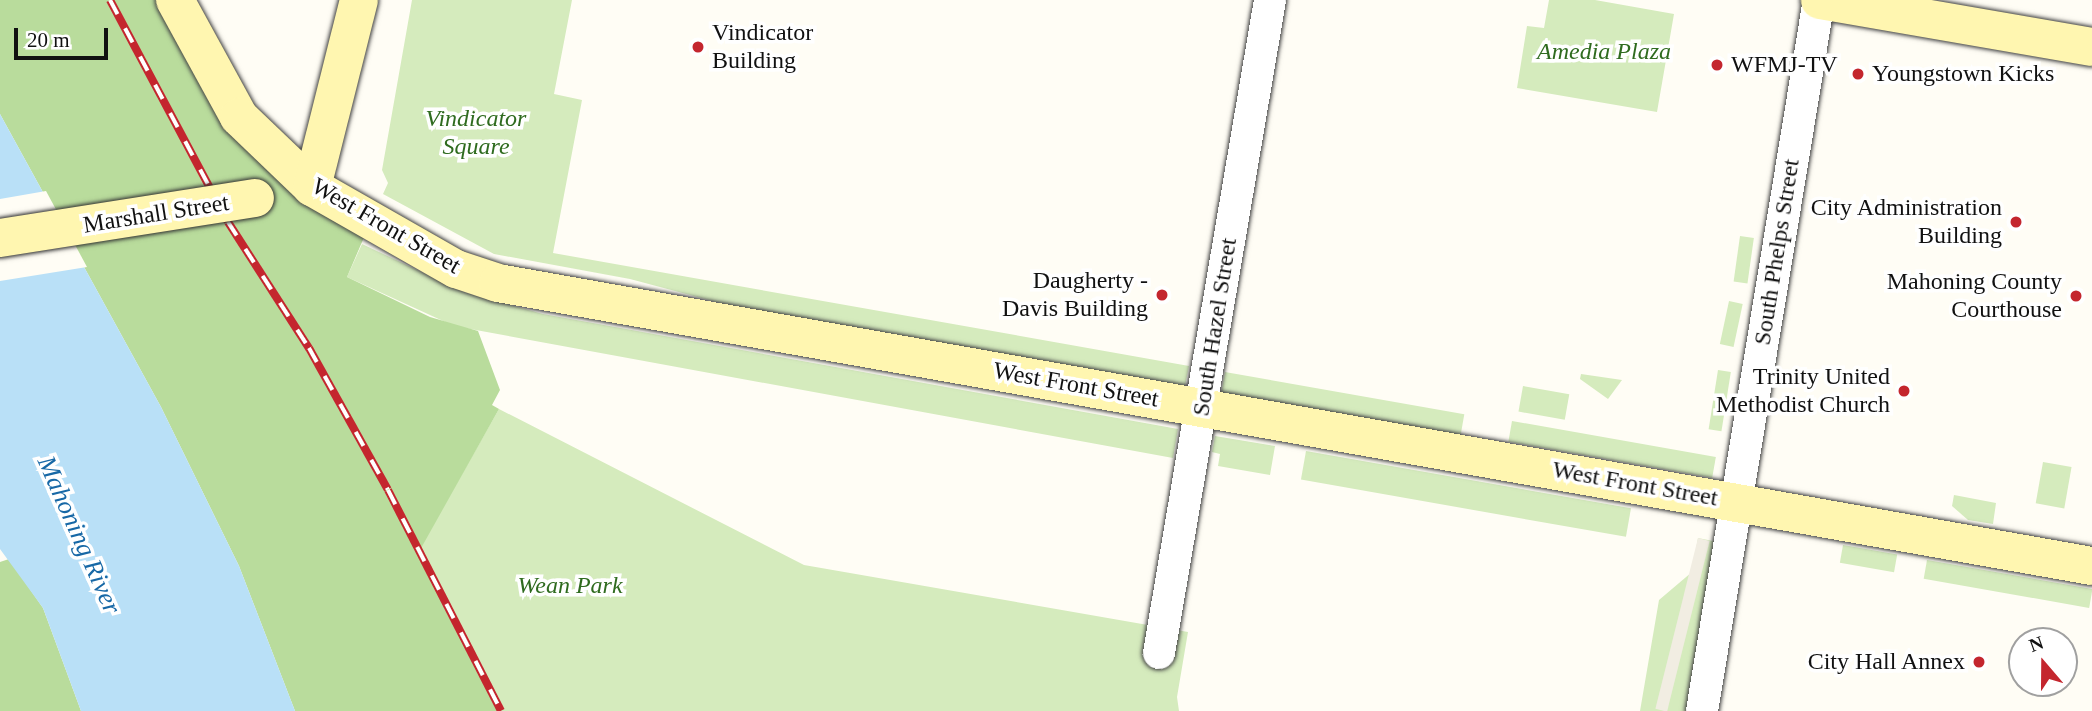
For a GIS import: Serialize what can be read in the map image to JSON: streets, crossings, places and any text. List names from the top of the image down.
{
  "streets": {
    "street": [
      "Marshall Street",
      "West Front Street",
      "South Phelps Street",
      "South Hazel Street"
    ]
  },
  "crossings": [
    ["Marshall Street", "West Front Street"],
    ["West Front Street", "South Phelps Street"],
    ["West Front Street", "South Hazel Street"]
  ],
  "water": ["Mahoning River"],
  "parks": ["Amedia Plaza", "Vindicator Square", "Wean Park"],
  "places": [
    "Vindicator Building",
    "WFMJ-TV",
    "Youngstown Kicks",
    "City Administration Building",
    "Daugherty - Davis Building",
    "Mahoning County Courthouse",
    "Trinity United Methodist Church",
    "City Hall Annex"
  ],
  "scale_bar": "20 m",
  "north": "top"
}
